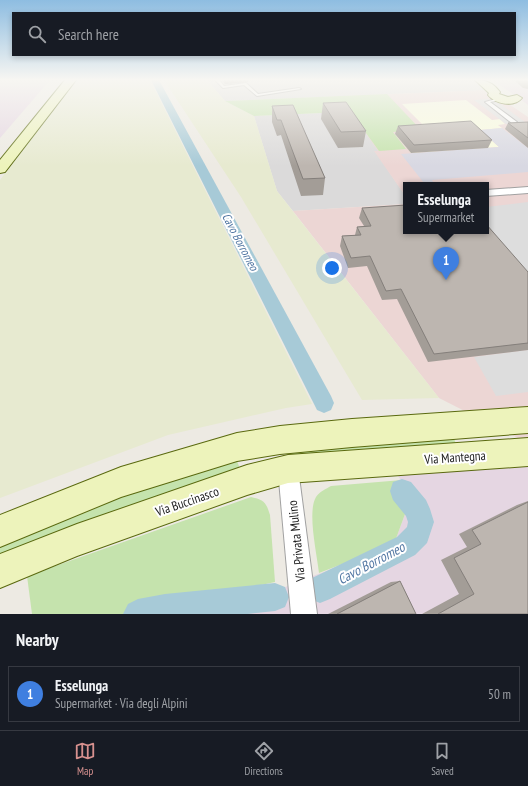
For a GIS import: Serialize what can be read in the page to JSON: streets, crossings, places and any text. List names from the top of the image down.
{
  "streets": {
    "street": ["Via Mantegna", "Via Buccinasco", "Via Privata Mulino"]
  },
  "crossings": [
    ["Via Mantegna", "Via Buccinasco"],
    ["Via Buccinasco", "Via Privata Mulino"]
  ],
  "water": ["Cavo Borromeo"],
  "page": {
    "search": "Search here",
    "popup": ["Esselunga", "Supermarket"],
    "pins": "1",
    "heading": "Nearby",
    "list": [
      {
        "mark": "1",
        "name": "Esselunga",
        "note": "Supermarket · Via degli Alpini",
        "value": "50 m"
      }
    ],
    "nav": ["Map", "Directions", "Saved"]
  }
}
